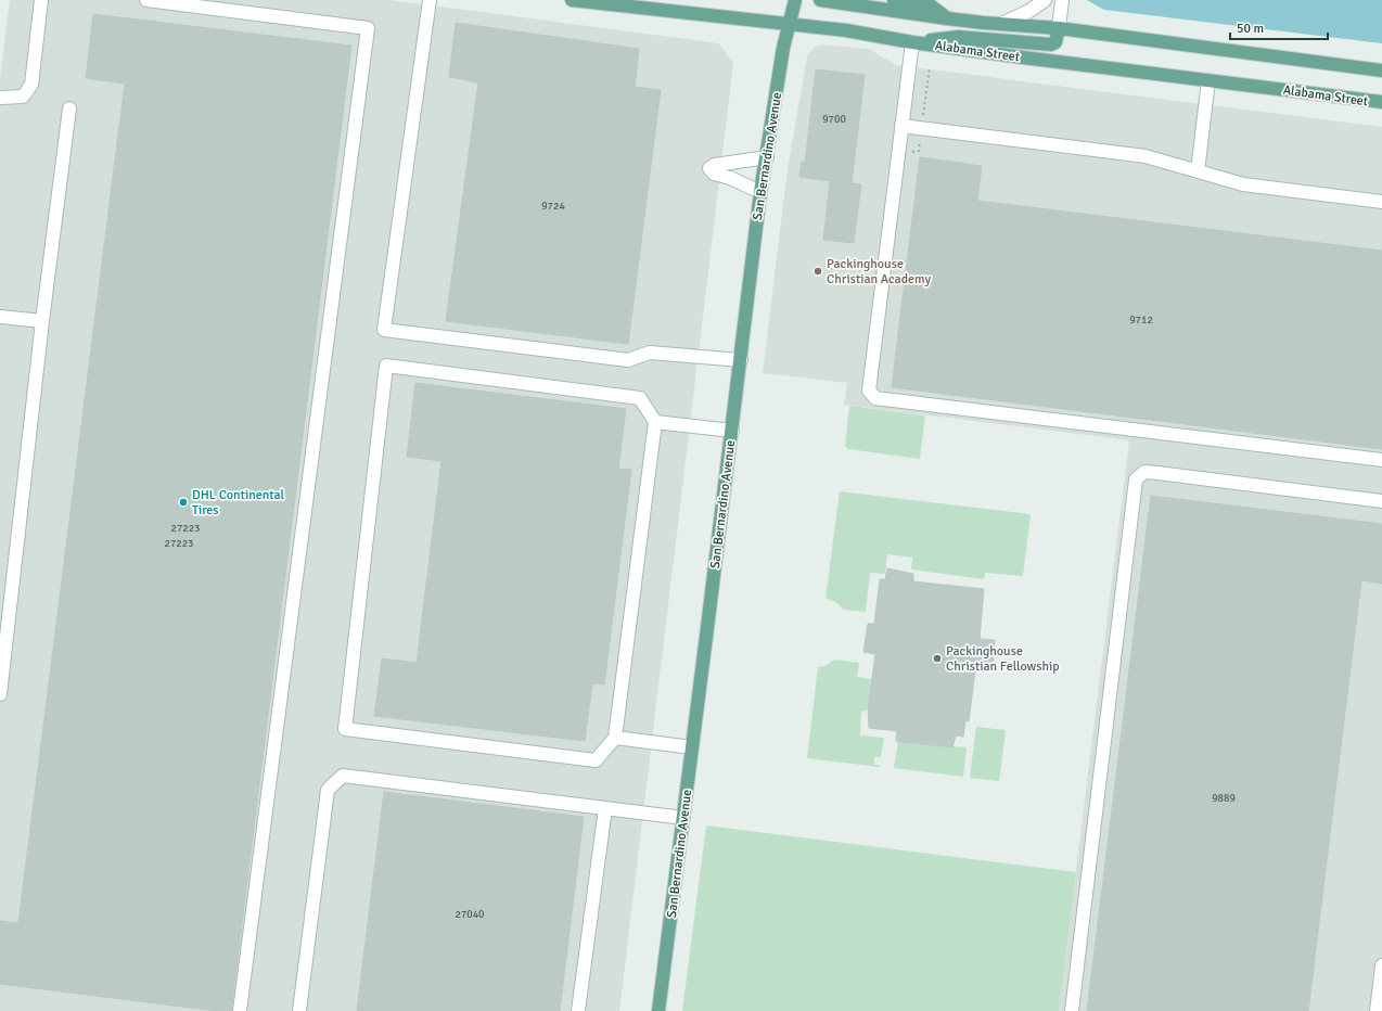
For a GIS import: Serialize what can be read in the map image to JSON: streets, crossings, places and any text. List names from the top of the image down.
{
  "streets": {
    "main road": ["Alabama Street", "San Bernardino Avenue"]
  },
  "crossings": [
    ["Alabama Street", "San Bernardino Avenue"]
  ],
  "places": ["Packinghouse Christian Academy", "DHL Continental Tires", "Packinghouse Christian Fellowship"],
  "house_numbers": [
    "9700",
    "9724",
    "9712",
    "27223",
    "27223",
    "9889",
    "27040"
  ],
  "scale_bar": "50 m"
}
